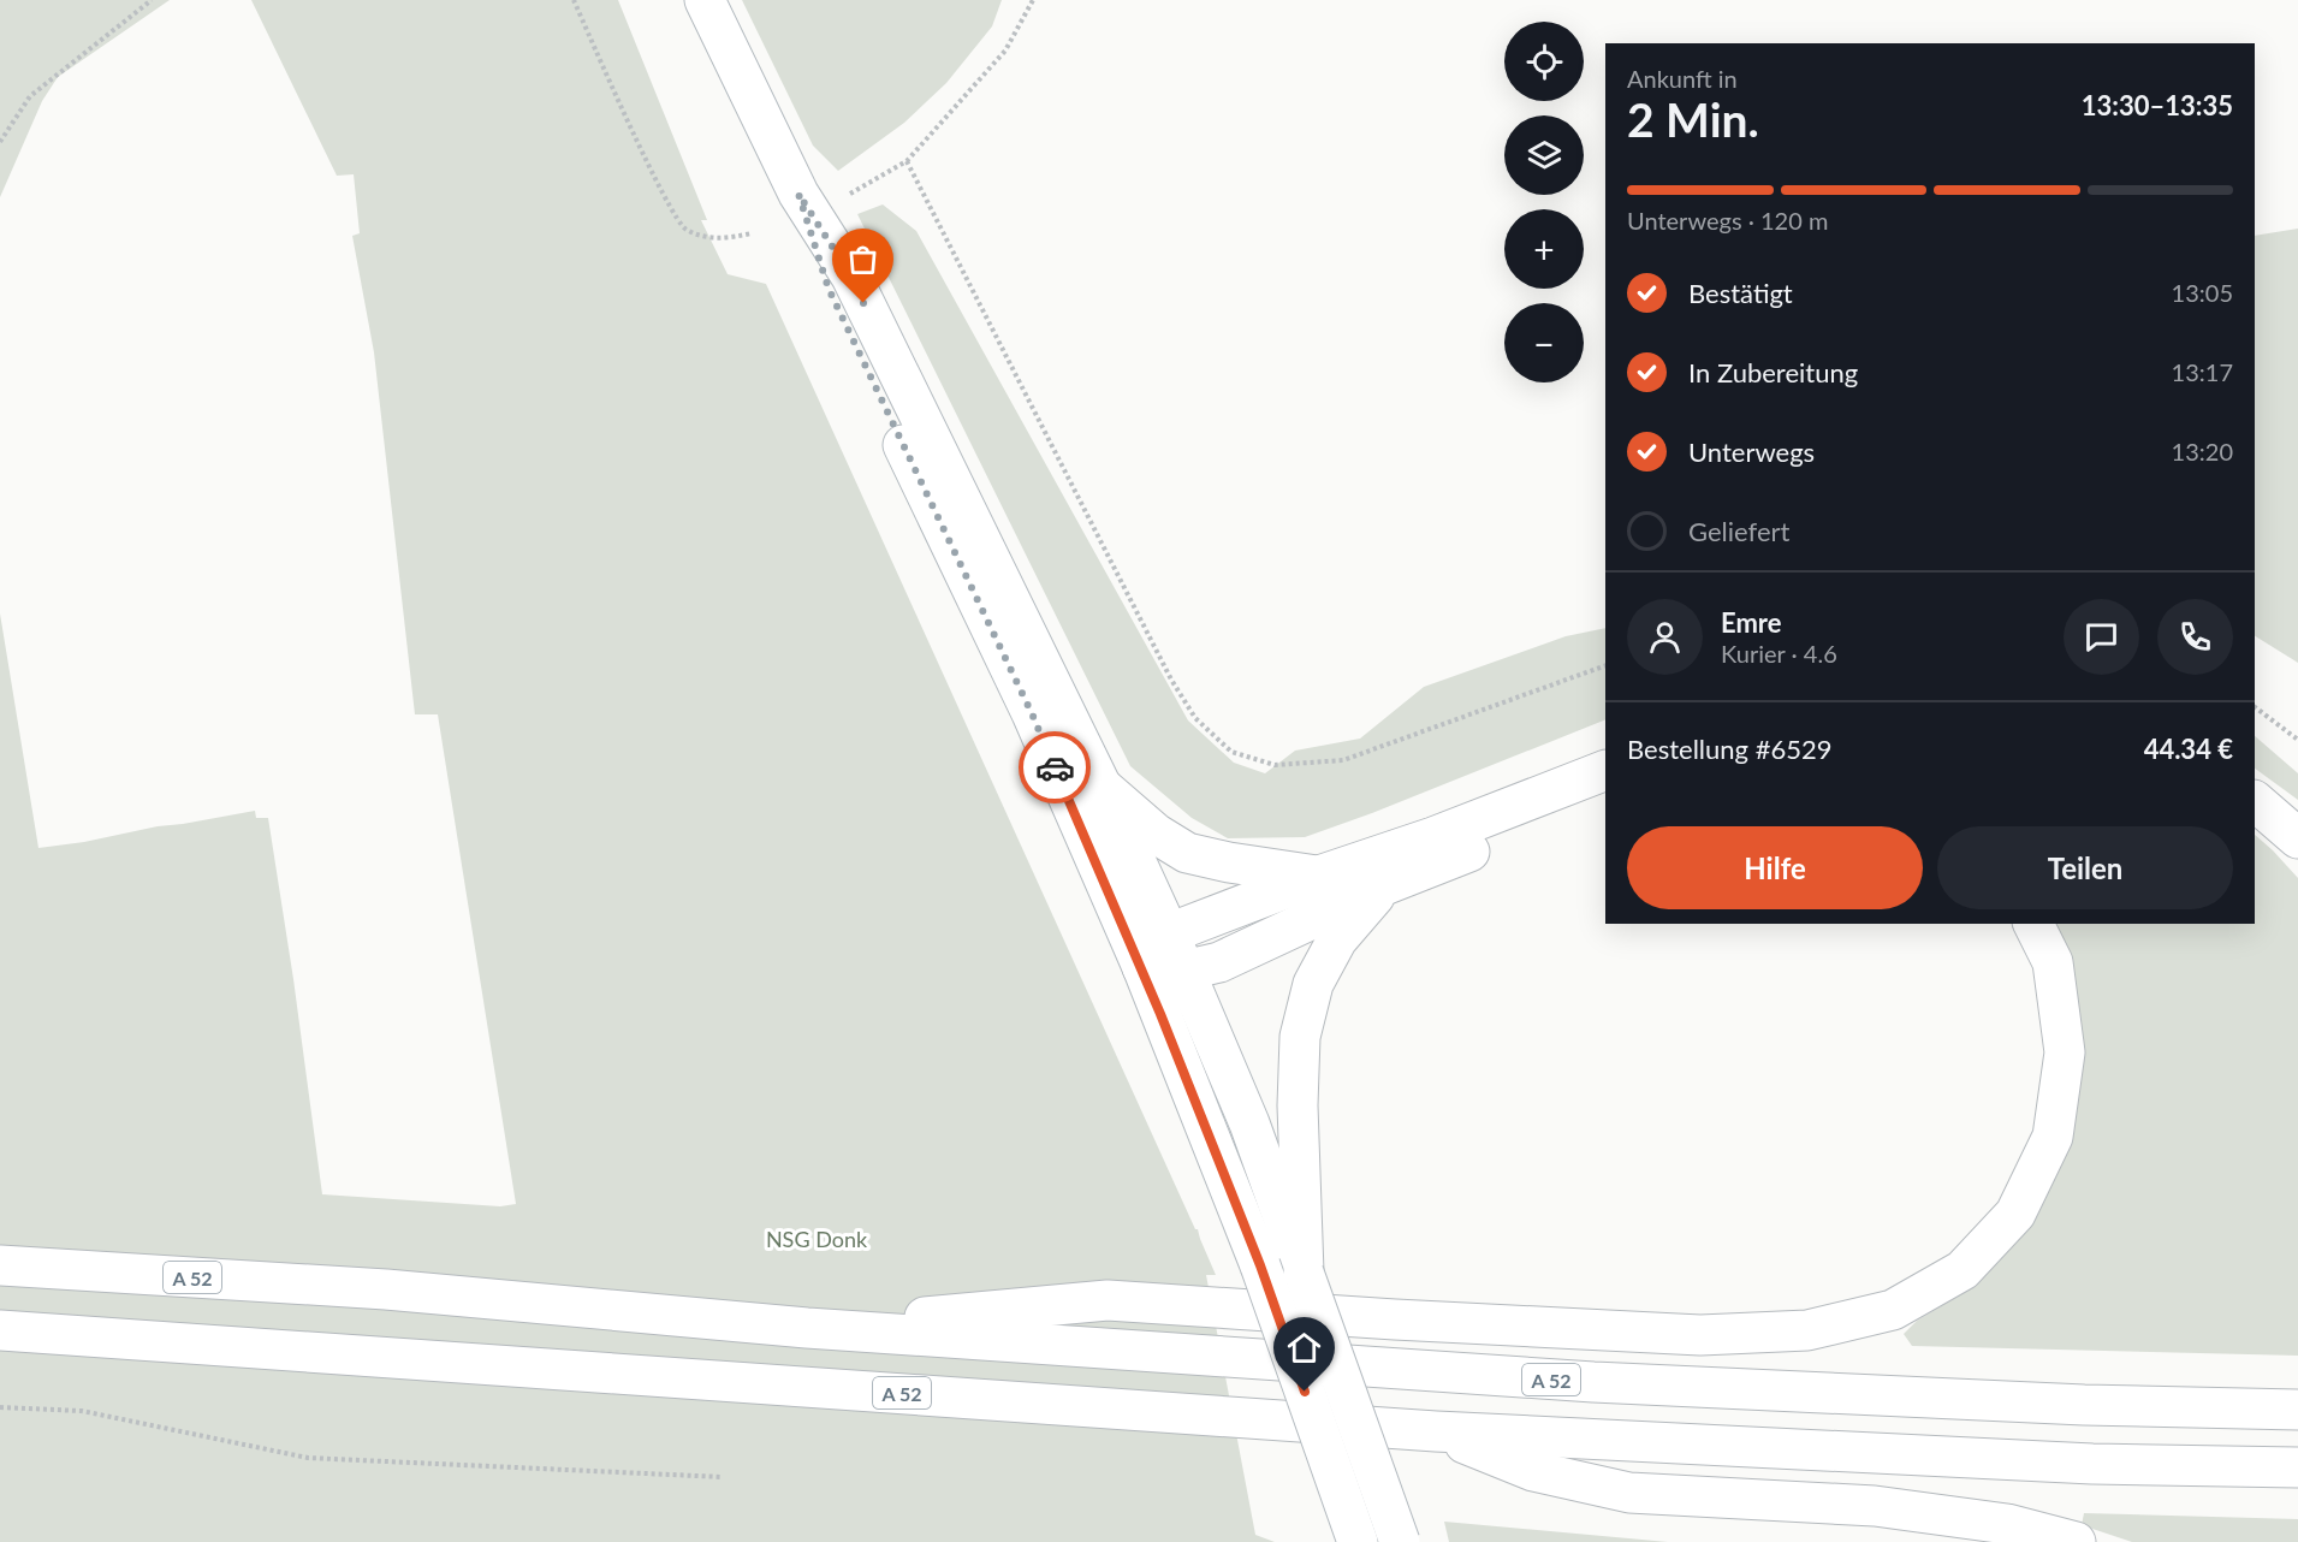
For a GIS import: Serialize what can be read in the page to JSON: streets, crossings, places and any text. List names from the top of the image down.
{
  "streets": {
    "main road": ["A 52"]
  },
  "parks": ["NSG Donk"],
  "page": {
    "map_buttons": ["+", "−"],
    "heading": ["2 Min.", "Ankunft in", "13:30–13:35"],
    "panel": [
      "Emre",
      "Kurier · 4.6",
      "Bestellung #6529",
      "44.34 €"
    ],
    "bar": "Unterwegs · 120 m",
    "list": [
      ["Bestätigt", "13:05"],
      ["In Zubereitung", "13:17"],
      ["Unterwegs", "13:20"],
      "Geliefert"
    ],
    "buttons": ["Hilfe", "Teilen"]
  }
}
